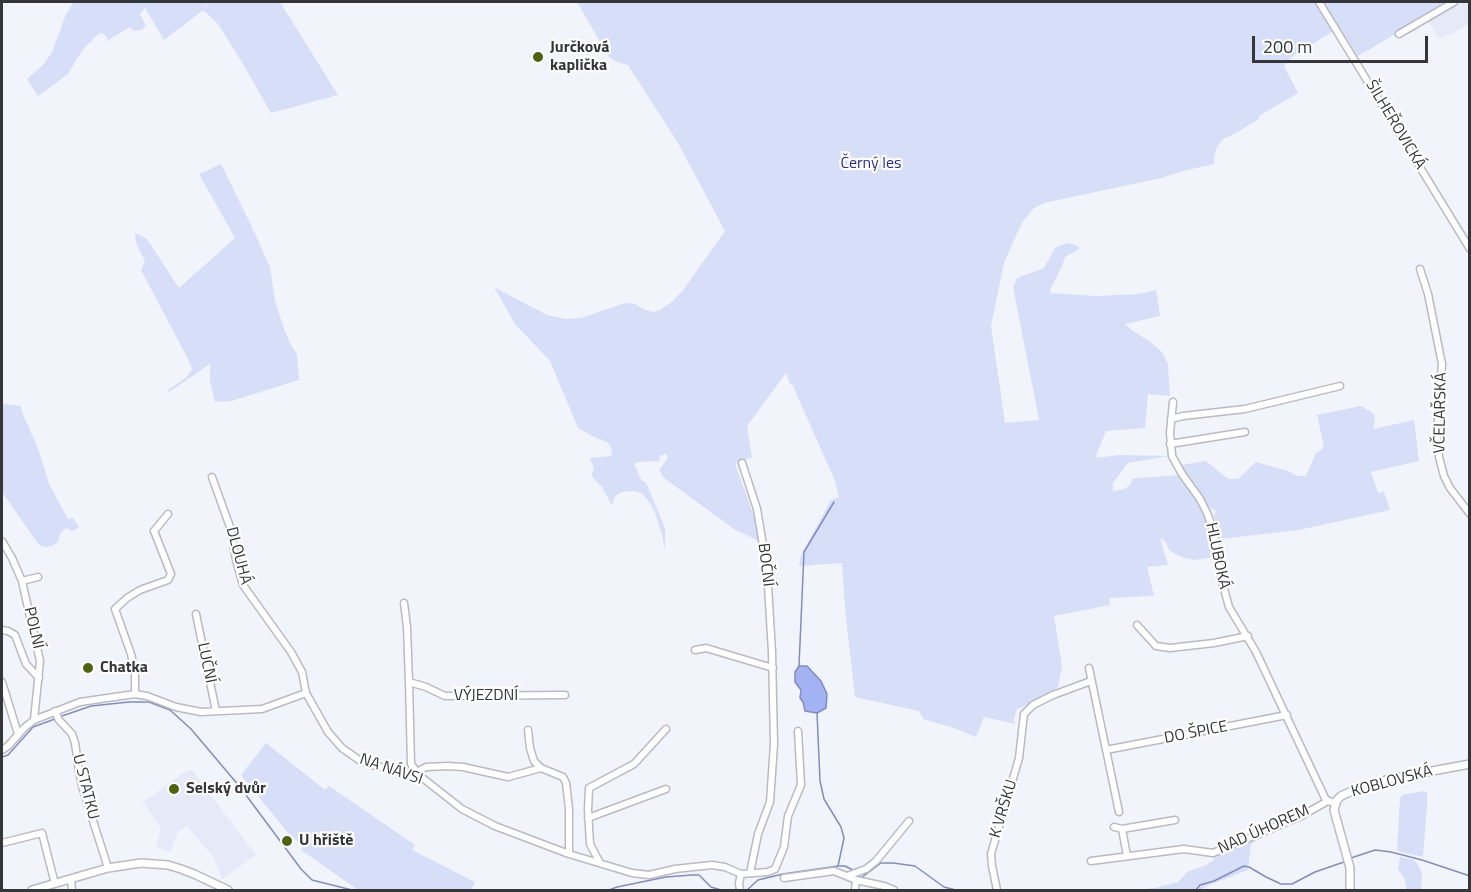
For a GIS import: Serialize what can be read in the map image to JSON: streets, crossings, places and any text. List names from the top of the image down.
{
  "streets": {
    "street": [
      "ŠILHEŘOVICKÁ",
      "VČELAŘSKÁ",
      "DLOUHÁ",
      "HLUBOKÁ",
      "BOČNÍ",
      "POLNÍ",
      "LUČNÍ",
      "VÝJEZDNÍ",
      "DO ŠPICE",
      "NA NÁVSI",
      "KOBLOVSKÁ",
      "U STATKU",
      "K VRŠKU",
      "NAD ÚHOREM"
    ]
  },
  "crossings": [
    ["DLOUHÁ", "NA NÁVSI"],
    ["HLUBOKÁ", "DO ŠPICE"],
    ["HLUBOKÁ", "KOBLOVSKÁ"],
    ["HLUBOKÁ", "NAD ÚHOREM"],
    ["BOČNÍ", "NA NÁVSI"],
    ["KOBLOVSKÁ", "NAD ÚHOREM"]
  ],
  "parks": ["Černý les"],
  "places": [
    "Jurčková kaplička",
    "Chatka",
    "Selský dvůr",
    "U hřiště"
  ],
  "scale_bar": "200 m"
}
